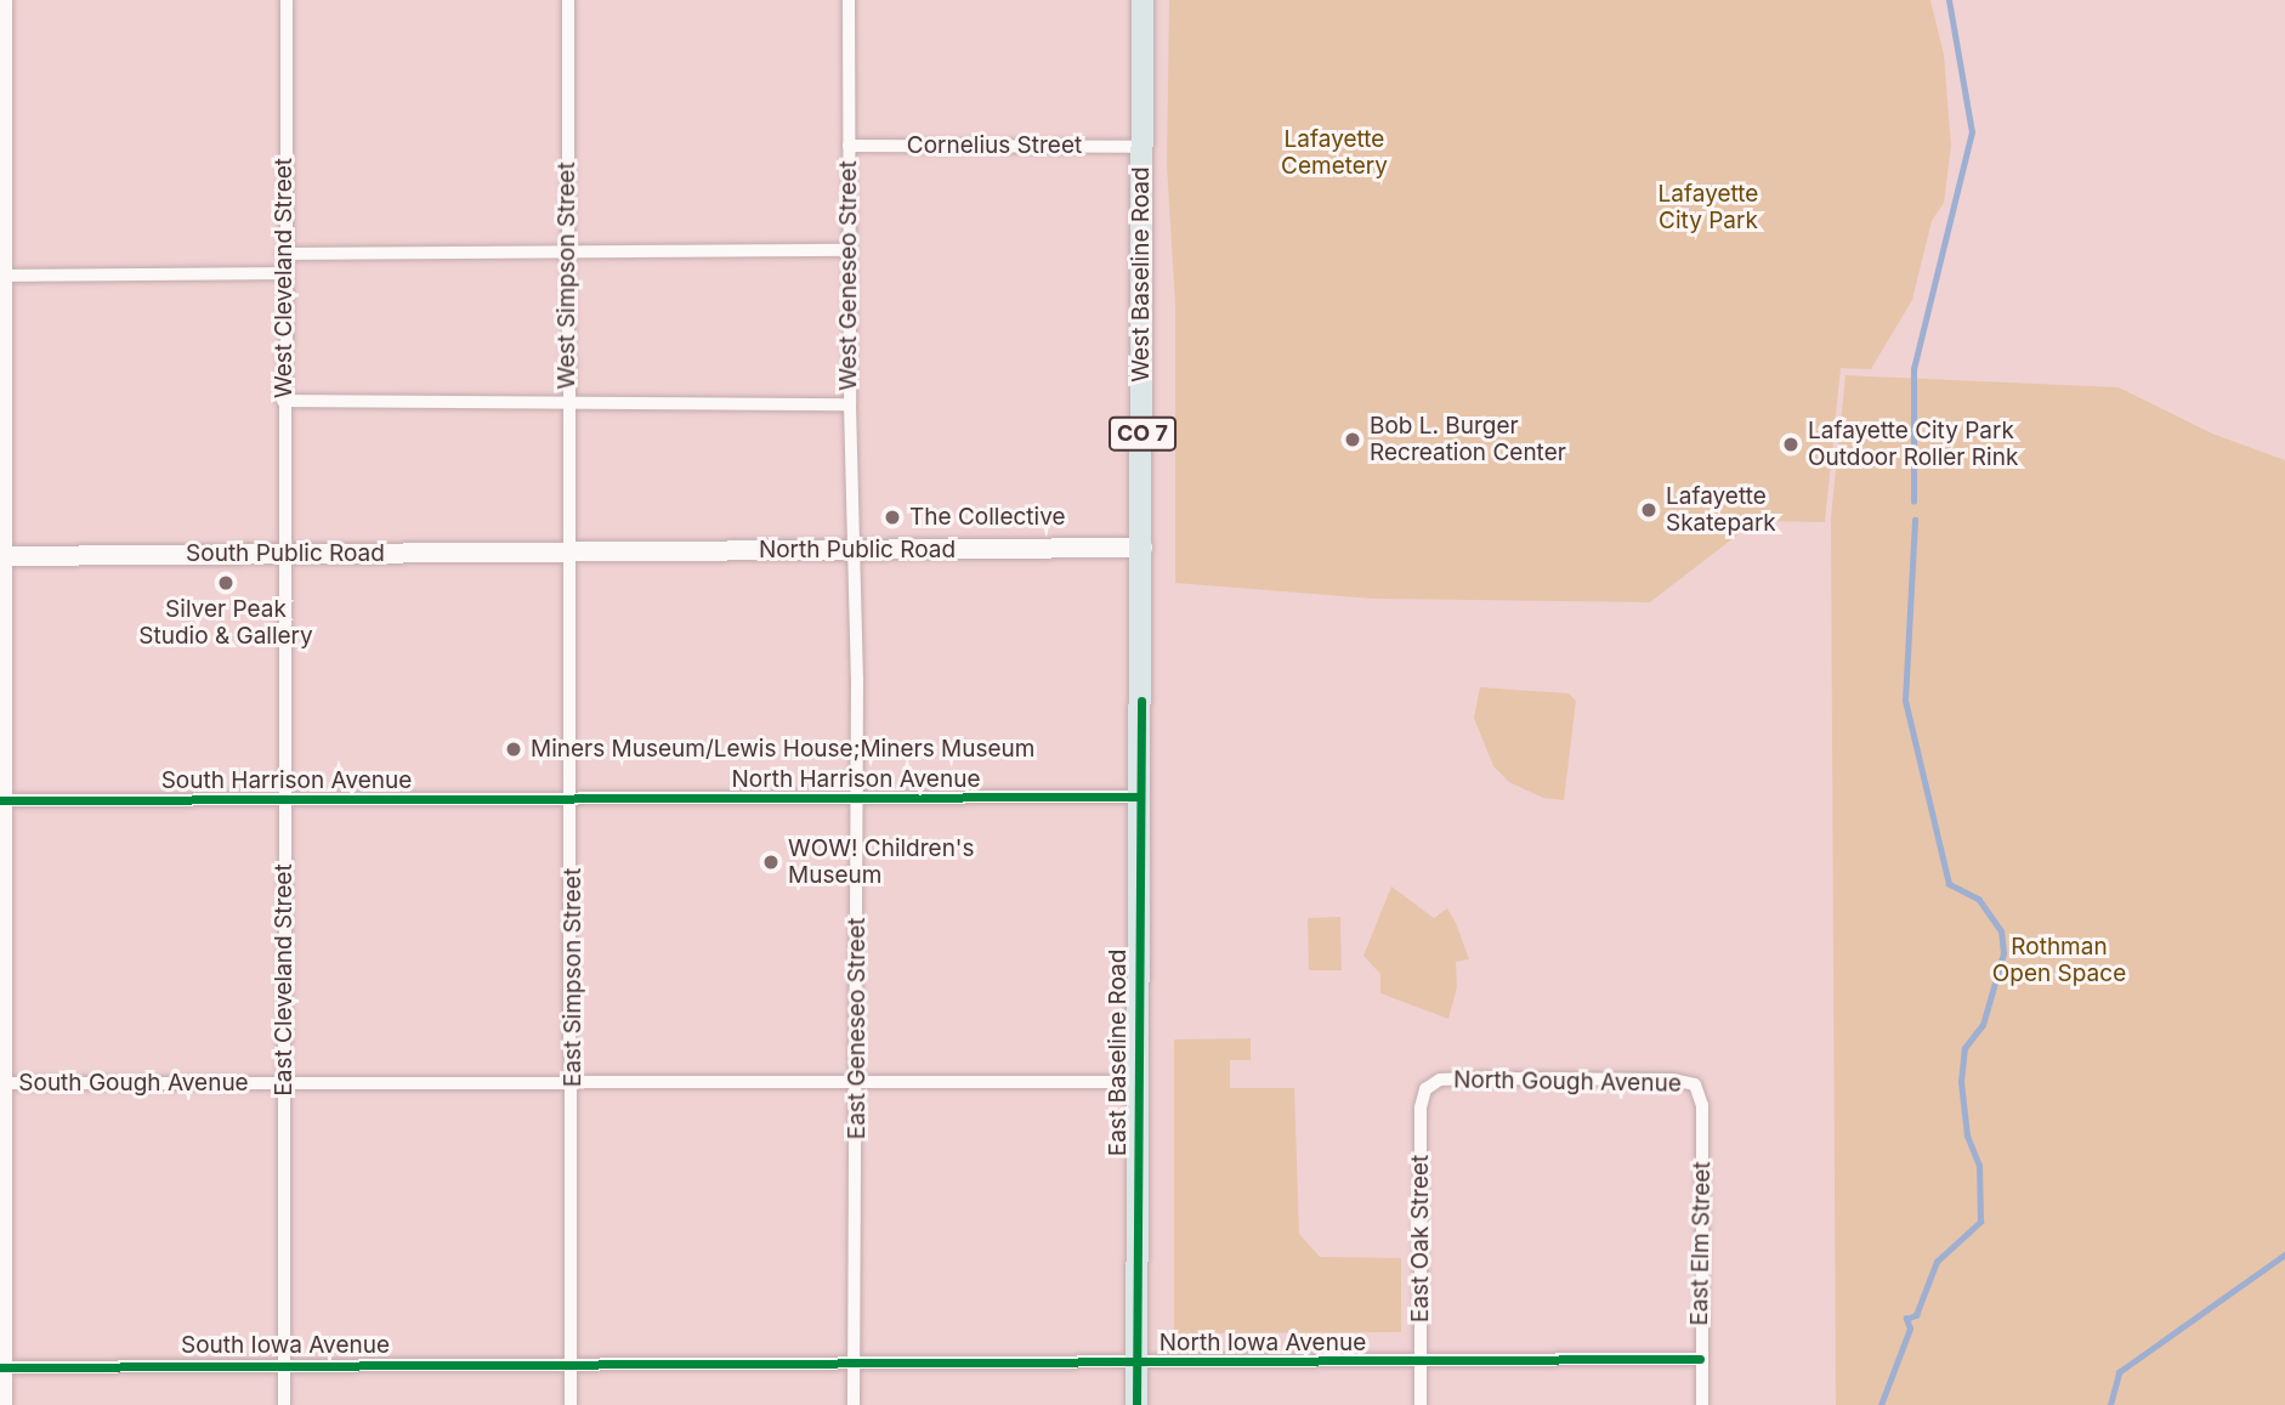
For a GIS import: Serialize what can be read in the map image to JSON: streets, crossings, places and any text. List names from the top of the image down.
{
  "streets": {
    "main road": ["West Baseline Road", "CO 7", "East Baseline Road"],
    "street": [
      "Cornelius Street",
      "West Simpson Street",
      "West Geneseo Street",
      "West Cleveland Street",
      "North Public Road",
      "South Public Road",
      "North Harrison Avenue",
      "South Harrison Avenue",
      "East Simpson Street",
      "East Cleveland Street",
      "East Geneseo Street",
      "North Gough Avenue",
      "South Gough Avenue",
      "East Oak Street",
      "East Elm Street",
      "North Iowa Avenue",
      "South Iowa Avenue"
    ]
  },
  "crossings": [
    ["Cornelius Street", "West Baseline Road"],
    ["Cornelius Street", "West Geneseo Street"],
    ["West Baseline Road", "North Public Road"],
    ["West Baseline Road", "East Baseline Road"],
    ["West Simpson Street", "North Public Road"],
    ["West Simpson Street", "South Public Road"],
    ["West Simpson Street", "East Simpson Street"],
    ["West Geneseo Street", "North Public Road"],
    ["West Geneseo Street", "East Geneseo Street"],
    ["West Cleveland Street", "South Public Road"],
    ["West Cleveland Street", "East Cleveland Street"],
    ["North Public Road", "South Public Road"],
    ["North Public Road", "East Simpson Street"],
    ["North Public Road", "East Geneseo Street"],
    ["North Public Road", "East Baseline Road"],
    ["South Public Road", "East Simpson Street"],
    ["South Public Road", "East Cleveland Street"],
    ["North Harrison Avenue", "South Harrison Avenue"],
    ["North Harrison Avenue", "East Simpson Street"],
    ["North Harrison Avenue", "East Geneseo Street"],
    ["North Harrison Avenue", "East Baseline Road"],
    ["South Harrison Avenue", "East Simpson Street"],
    ["South Harrison Avenue", "East Cleveland Street"],
    ["East Simpson Street", "South Gough Avenue"],
    ["East Simpson Street", "North Iowa Avenue"],
    ["East Simpson Street", "South Iowa Avenue"],
    ["East Cleveland Street", "South Gough Avenue"],
    ["East Cleveland Street", "South Iowa Avenue"],
    ["East Geneseo Street", "North Iowa Avenue"],
    ["East Baseline Road", "North Iowa Avenue"],
    ["North Gough Avenue", "East Oak Street"],
    ["North Gough Avenue", "East Elm Street"],
    ["East Oak Street", "North Iowa Avenue"],
    ["East Elm Street", "North Iowa Avenue"],
    ["North Iowa Avenue", "South Iowa Avenue"]
  ],
  "parks": ["Lafayette Cemetery", "Lafayette City Park", "Rothman Open Space"],
  "places": [
    "Bob L. Burger Recreation Center",
    "Lafayette City Park Outdoor Roller Rink",
    "Lafayette Skatepark",
    "The Collective",
    "Silver Peak Studio & Gallery",
    "Miners Museum/Lewis House;Miners Museum",
    "WOW! Children's Museum"
  ]
}
